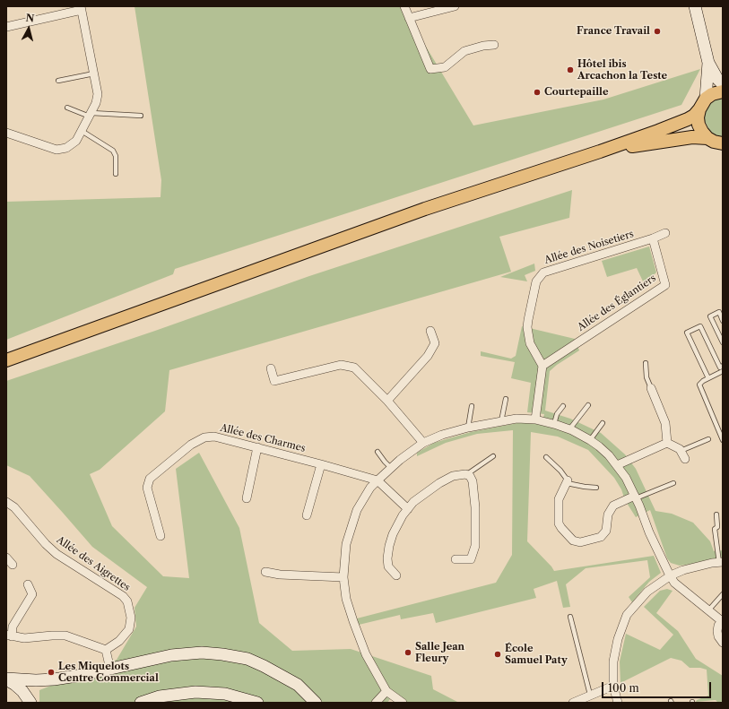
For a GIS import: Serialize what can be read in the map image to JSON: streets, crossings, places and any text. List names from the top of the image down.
{
  "streets": {
    "street": [
      "Allée des Noisetiers",
      "Allée des Églantiers",
      "Allée des Charmes",
      "Allée des Aigrettes"
    ]
  },
  "crossings": [
    ["Allée des Noisetiers", "Allée des Églantiers"]
  ],
  "places": [
    "France Travail",
    "Hôtel ibis Arcachon la Teste",
    "Courtepaille",
    "Salle Jean Fleury",
    "École Samuel Paty",
    "Les Miquelots Centre Commercial"
  ],
  "scale_bar": "100 m",
  "north": "top"
}
